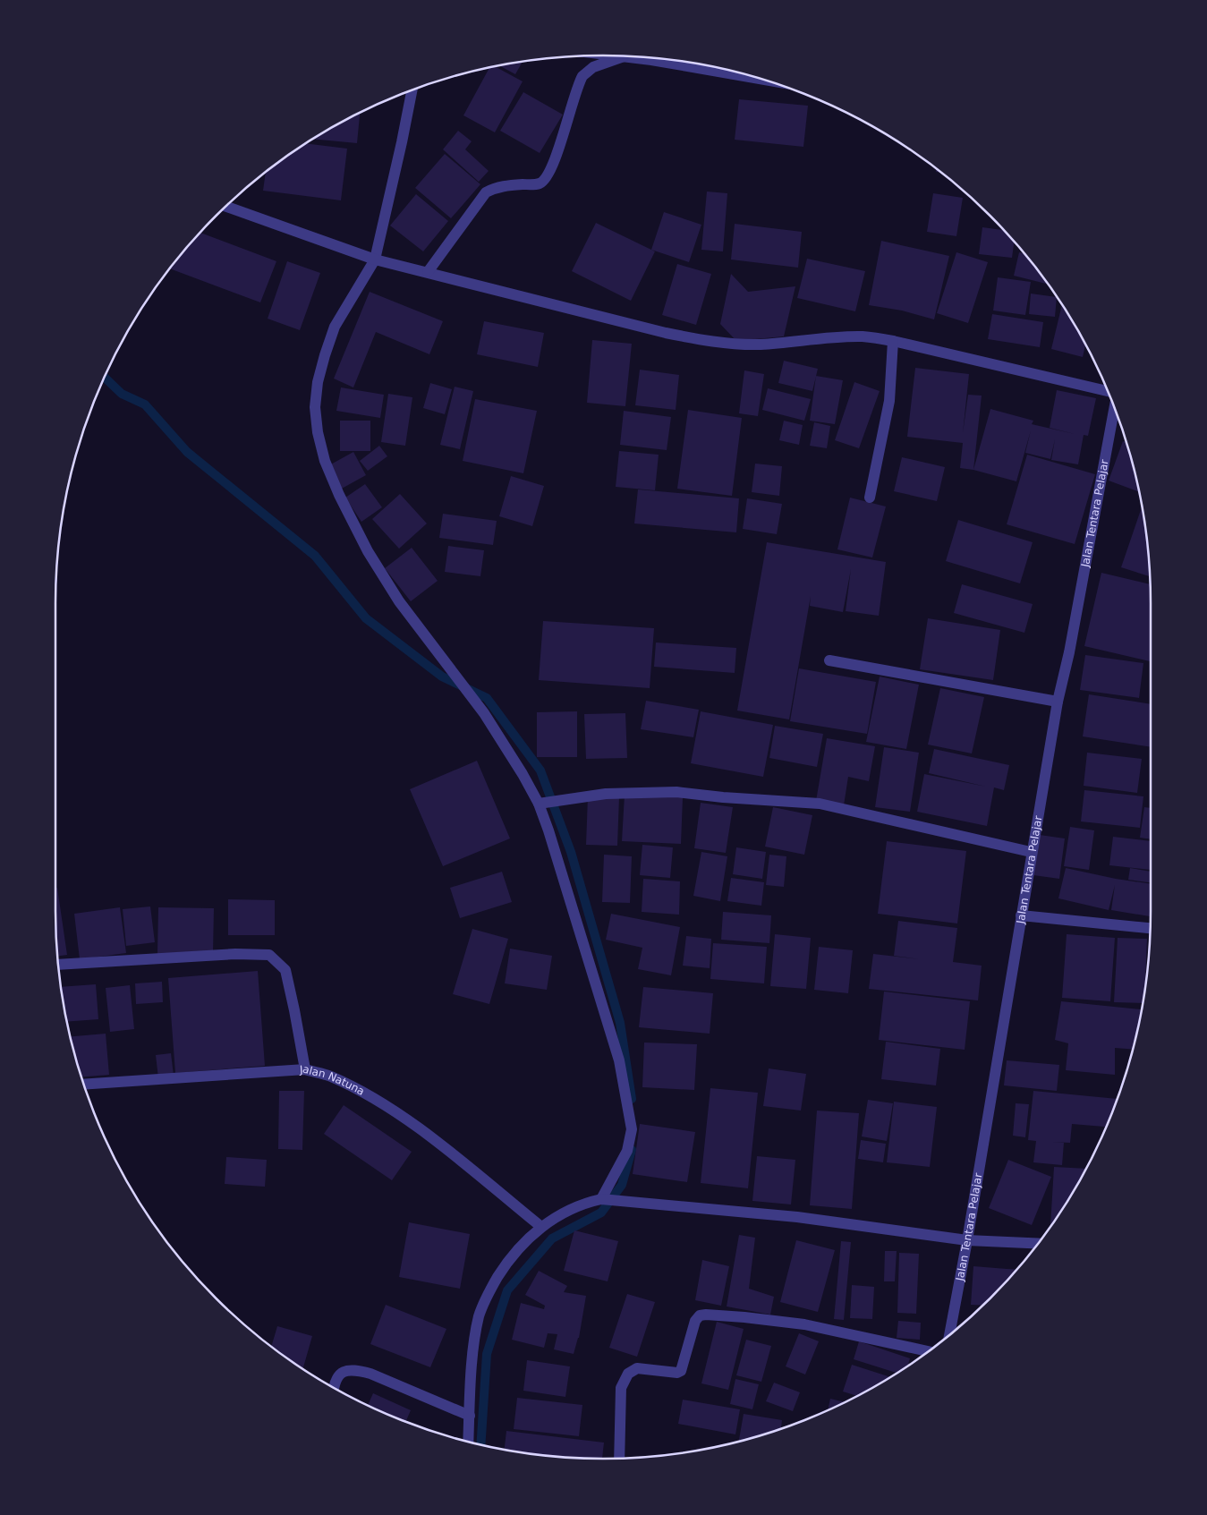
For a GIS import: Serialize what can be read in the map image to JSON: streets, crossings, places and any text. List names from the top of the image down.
{
  "streets": {
    "street": ["Jalan Tentara Pelajar", "Jalan Natuna"]
  }
}
